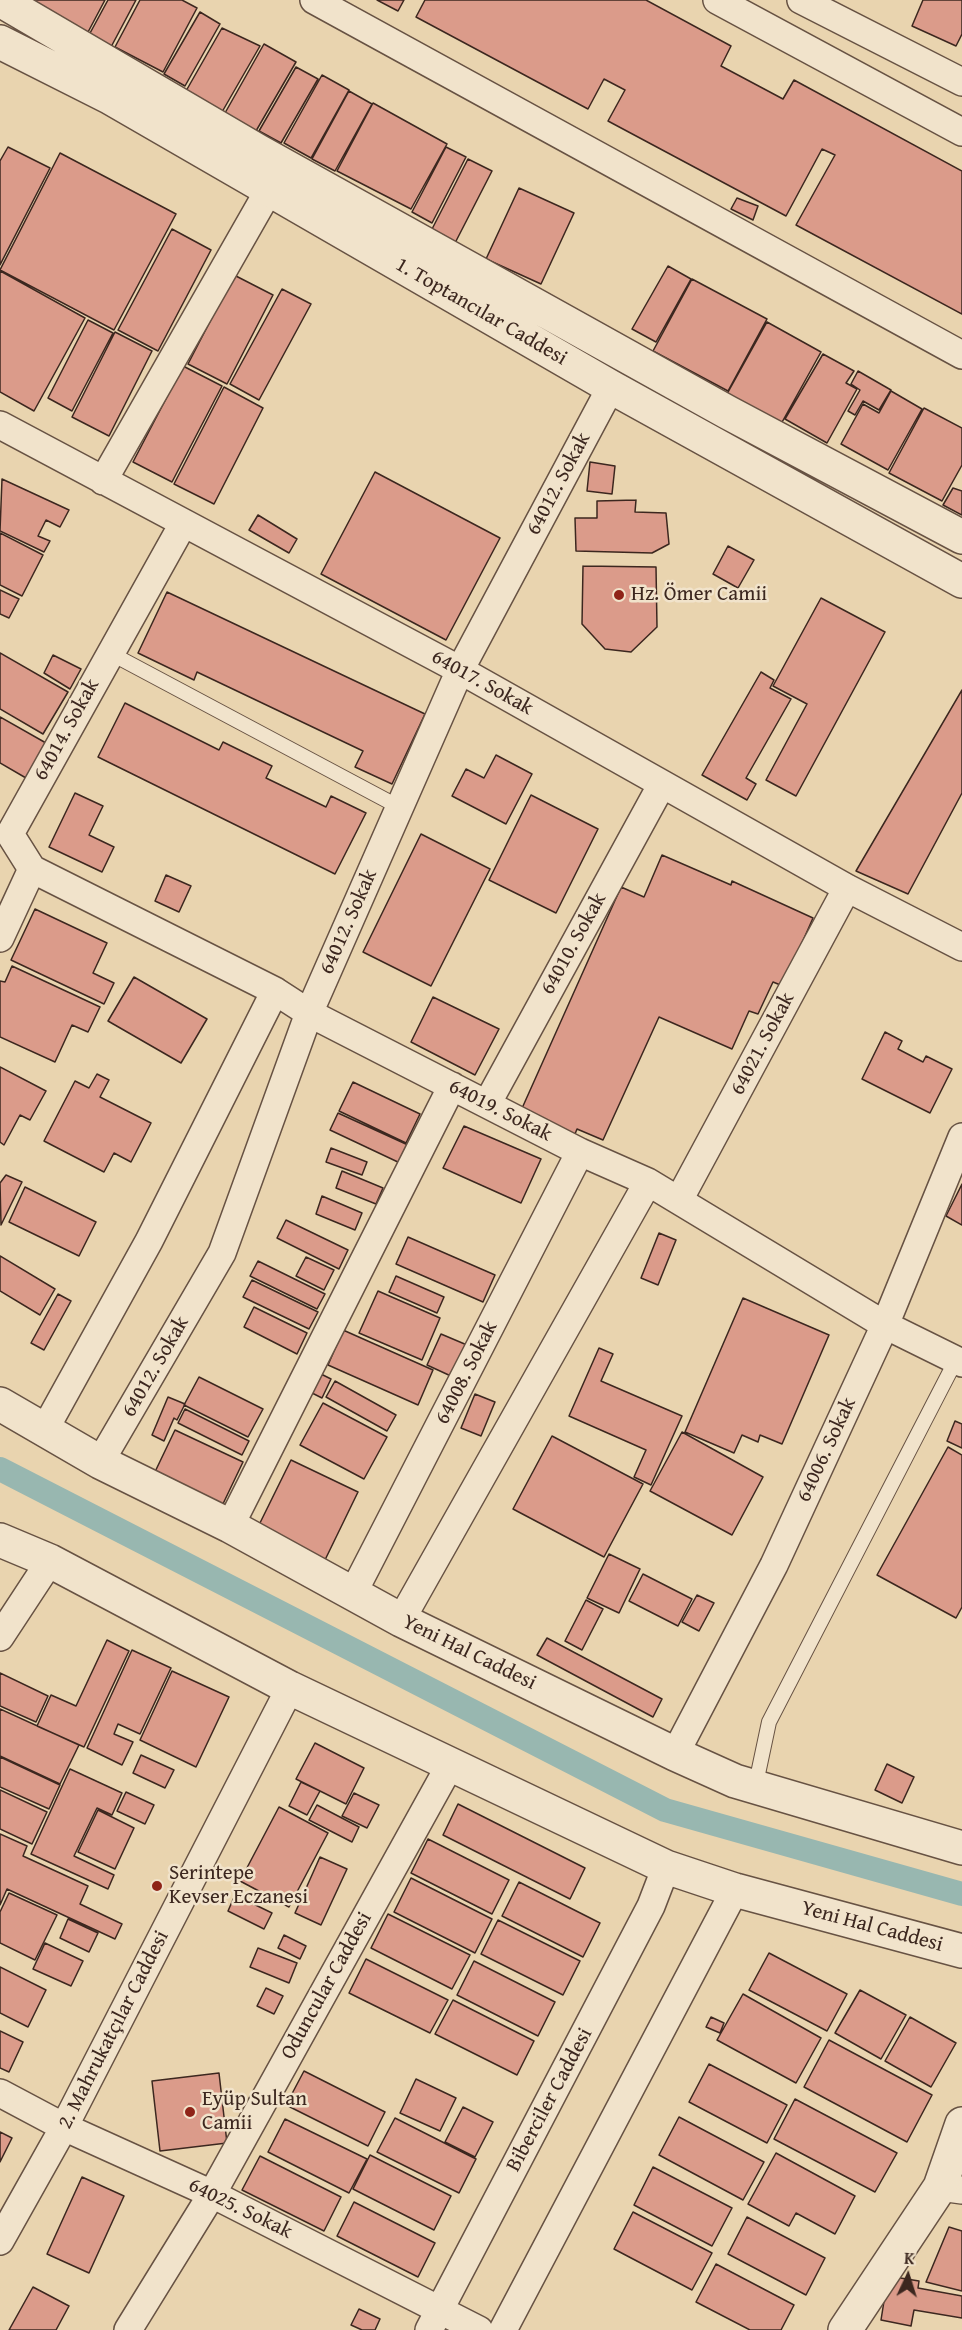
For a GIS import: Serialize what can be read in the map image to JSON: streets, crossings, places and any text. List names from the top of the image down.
{
  "streets": {
    "street": [
      "1. Toptancılar Caddesi",
      "64012. Sokak",
      "64017. Sokak",
      "64014. Sokak",
      "64010. Sokak",
      "64021. Sokak",
      "64019. Sokak",
      "64008. Sokak",
      "64006. Sokak",
      "Yeni Hal Caddesi",
      "Oduncular Caddesi",
      "2. Mahrukatçılar Caddesi",
      "Biberciler Caddesi",
      "64025. Sokak"
    ]
  },
  "crossings": [
    ["1. Toptancılar Caddesi", "64012. Sokak"],
    ["64012. Sokak", "64017. Sokak"],
    ["64012. Sokak", "64019. Sokak"],
    ["64012. Sokak", "Yeni Hal Caddesi"],
    ["64017. Sokak", "64014. Sokak"],
    ["64017. Sokak", "64010. Sokak"],
    ["64017. Sokak", "64021. Sokak"],
    ["64014. Sokak", "64019. Sokak"],
    ["64010. Sokak", "64019. Sokak"],
    ["64021. Sokak", "64019. Sokak"],
    ["64019. Sokak", "64008. Sokak"],
    ["64019. Sokak", "64006. Sokak"],
    ["64008. Sokak", "Yeni Hal Caddesi"],
    ["64006. Sokak", "Yeni Hal Caddesi"],
    ["Yeni Hal Caddesi", "Oduncular Caddesi"],
    ["Yeni Hal Caddesi", "2. Mahrukatçılar Caddesi"],
    ["Yeni Hal Caddesi", "Biberciler Caddesi"],
    ["Oduncular Caddesi", "64025. Sokak"],
    ["2. Mahrukatçılar Caddesi", "64025. Sokak"],
    ["Biberciler Caddesi", "64025. Sokak"]
  ],
  "places": ["Hz. Ömer Camii", "Serintepe Kevser Eczanesi", "Eyüp Sultan Camii"],
  "north": "top"
}
